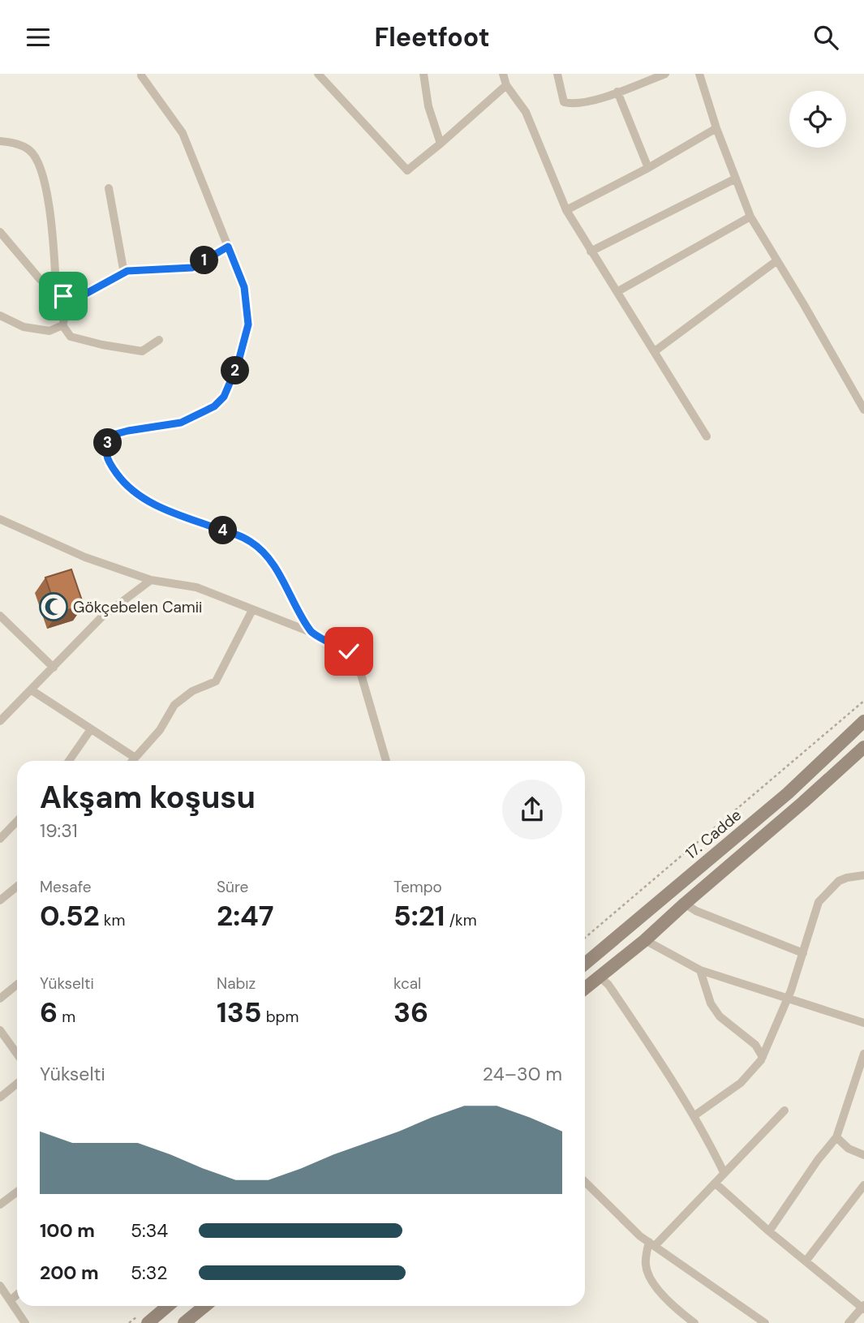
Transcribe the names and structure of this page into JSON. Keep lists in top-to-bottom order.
{
  "streets": {
    "street": ["17. Cadde"]
  },
  "places": {
    "mosque": ["Gökçebelen Camii"]
  },
  "page": {
    "header": "Fleetfoot",
    "pins": [
      "1",
      "2",
      "3",
      "4"
    ],
    "heading": ["Akşam koşusu", "19:31"],
    "stats": [
      ["Mesafe", "0.52 km"],
      ["Süre", "2:47"],
      ["Tempo", "5:21 /km"],
      ["Yükselti", "6 m"],
      ["Nabız", "135 bpm"],
      ["kcal", "36"]
    ],
    "chart": ["Yükselti", "24–30 m"],
    "list": [
      {
        "name": "100 m",
        "note": "5:34"
      },
      {
        "name": "200 m",
        "note": "5:32"
      }
    ]
  }
}
